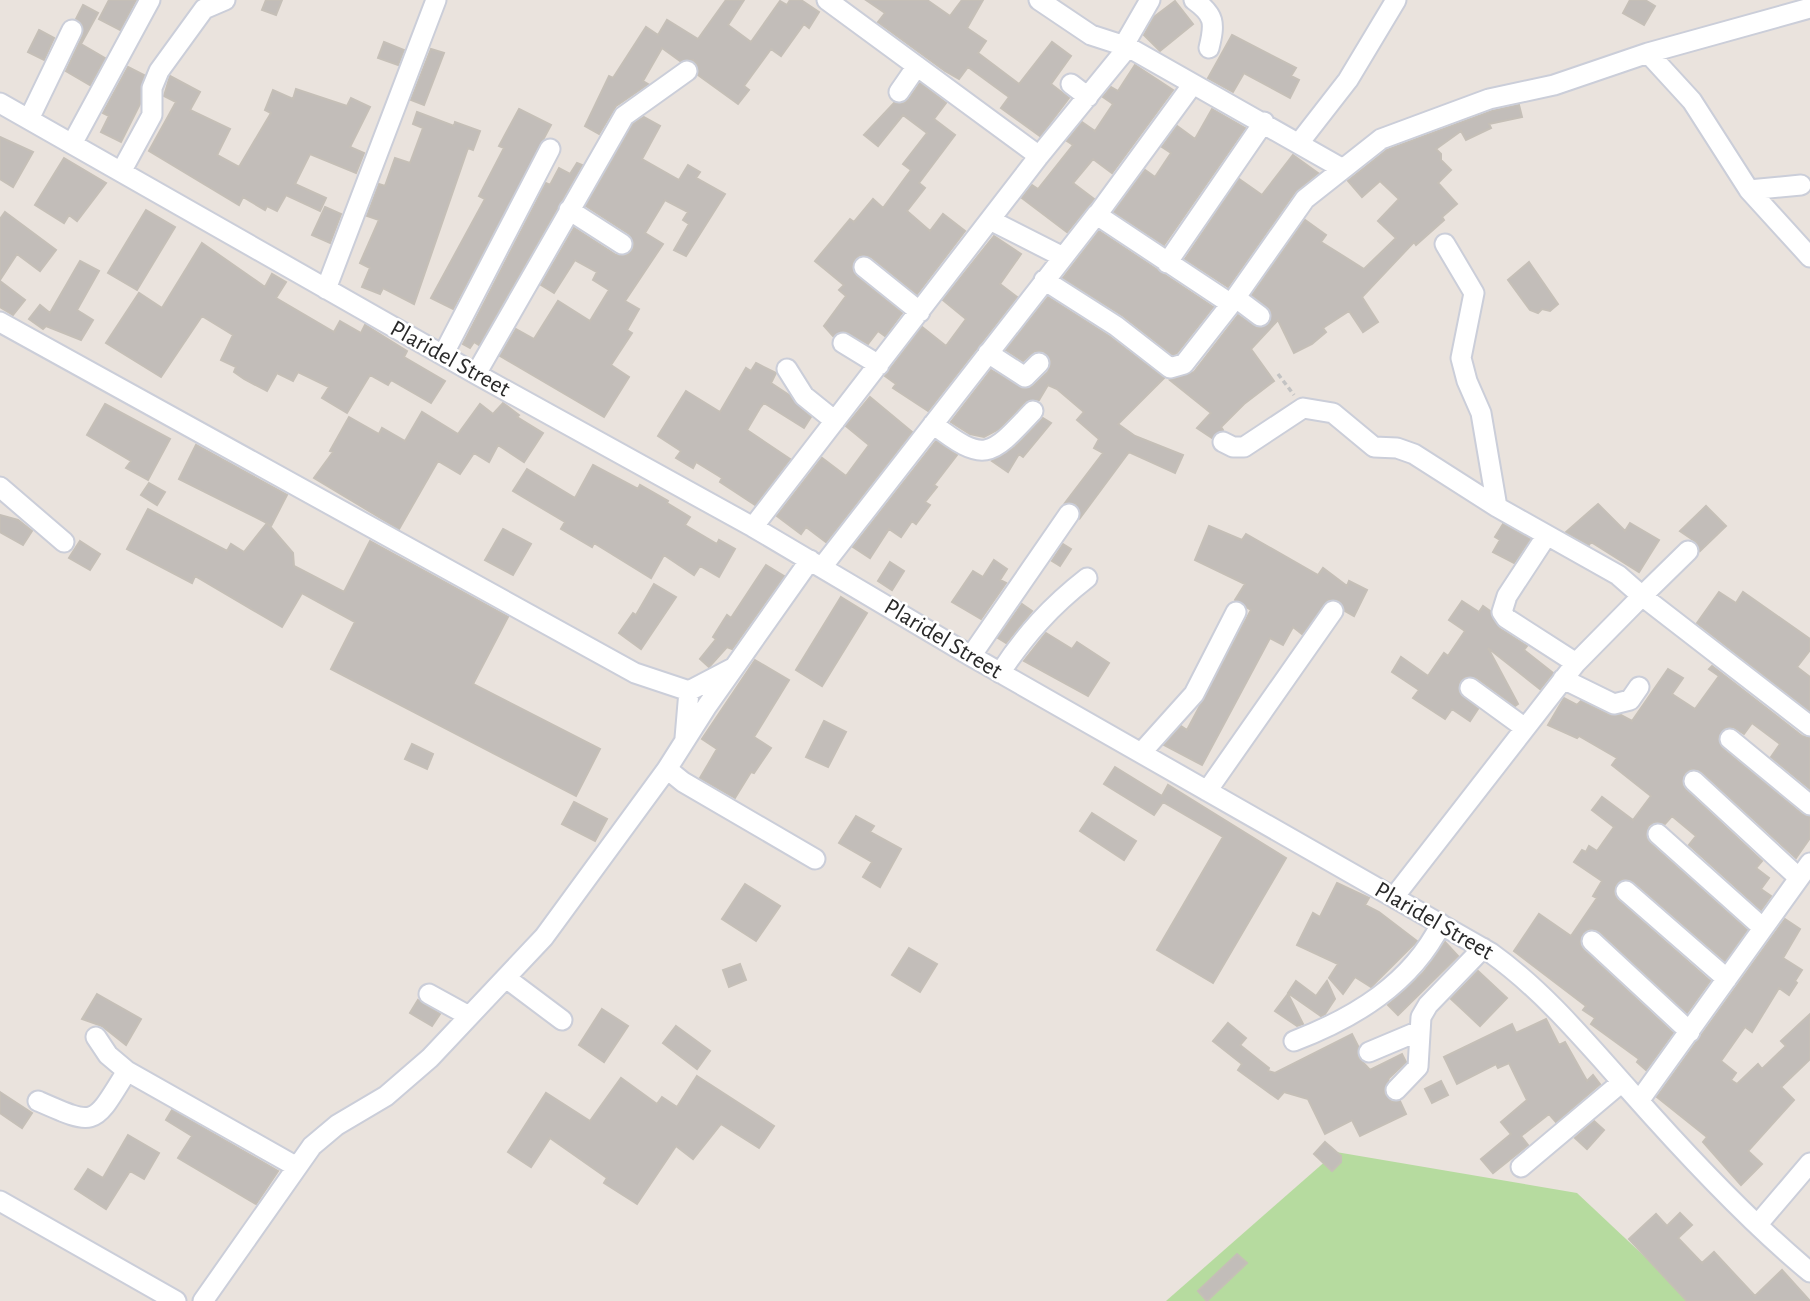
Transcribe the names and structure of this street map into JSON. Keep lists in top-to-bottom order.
{
  "streets": {
    "street": ["Plaridel Street"]
  }
}
